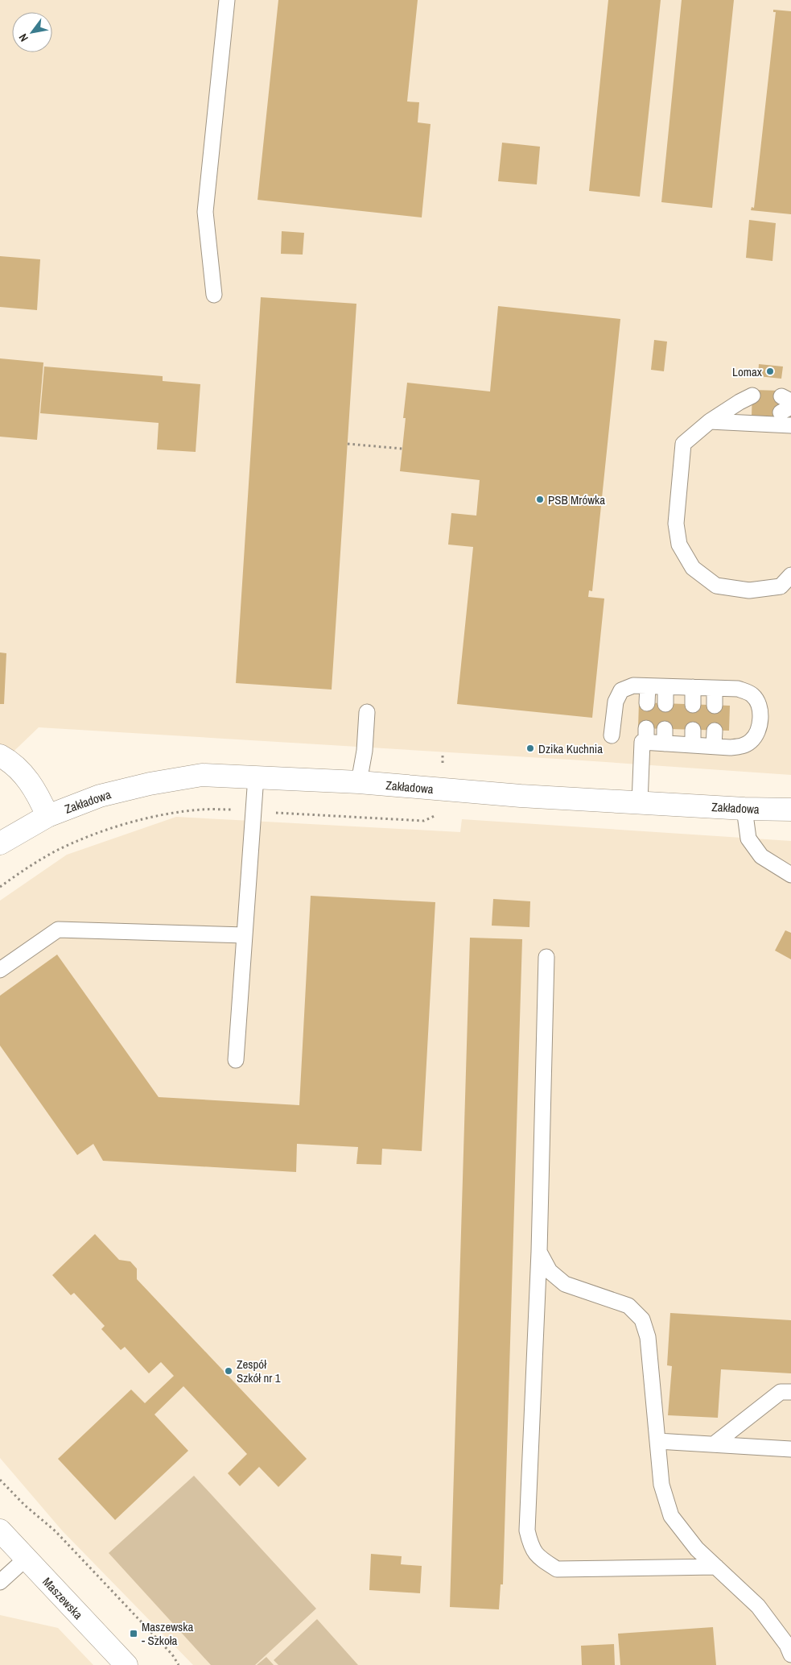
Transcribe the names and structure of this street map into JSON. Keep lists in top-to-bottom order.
{
  "streets": {
    "street": ["Zakładowa", "Maszewska"]
  },
  "places": {
    "other": [
      "Lomax",
      "PSB Mrówka",
      "Dzika Kuchnia",
      "Zespół Szkół nr 1"
    ],
    "transit": ["Maszewska - Szkoła"]
  },
  "north": "bottom left"
}
